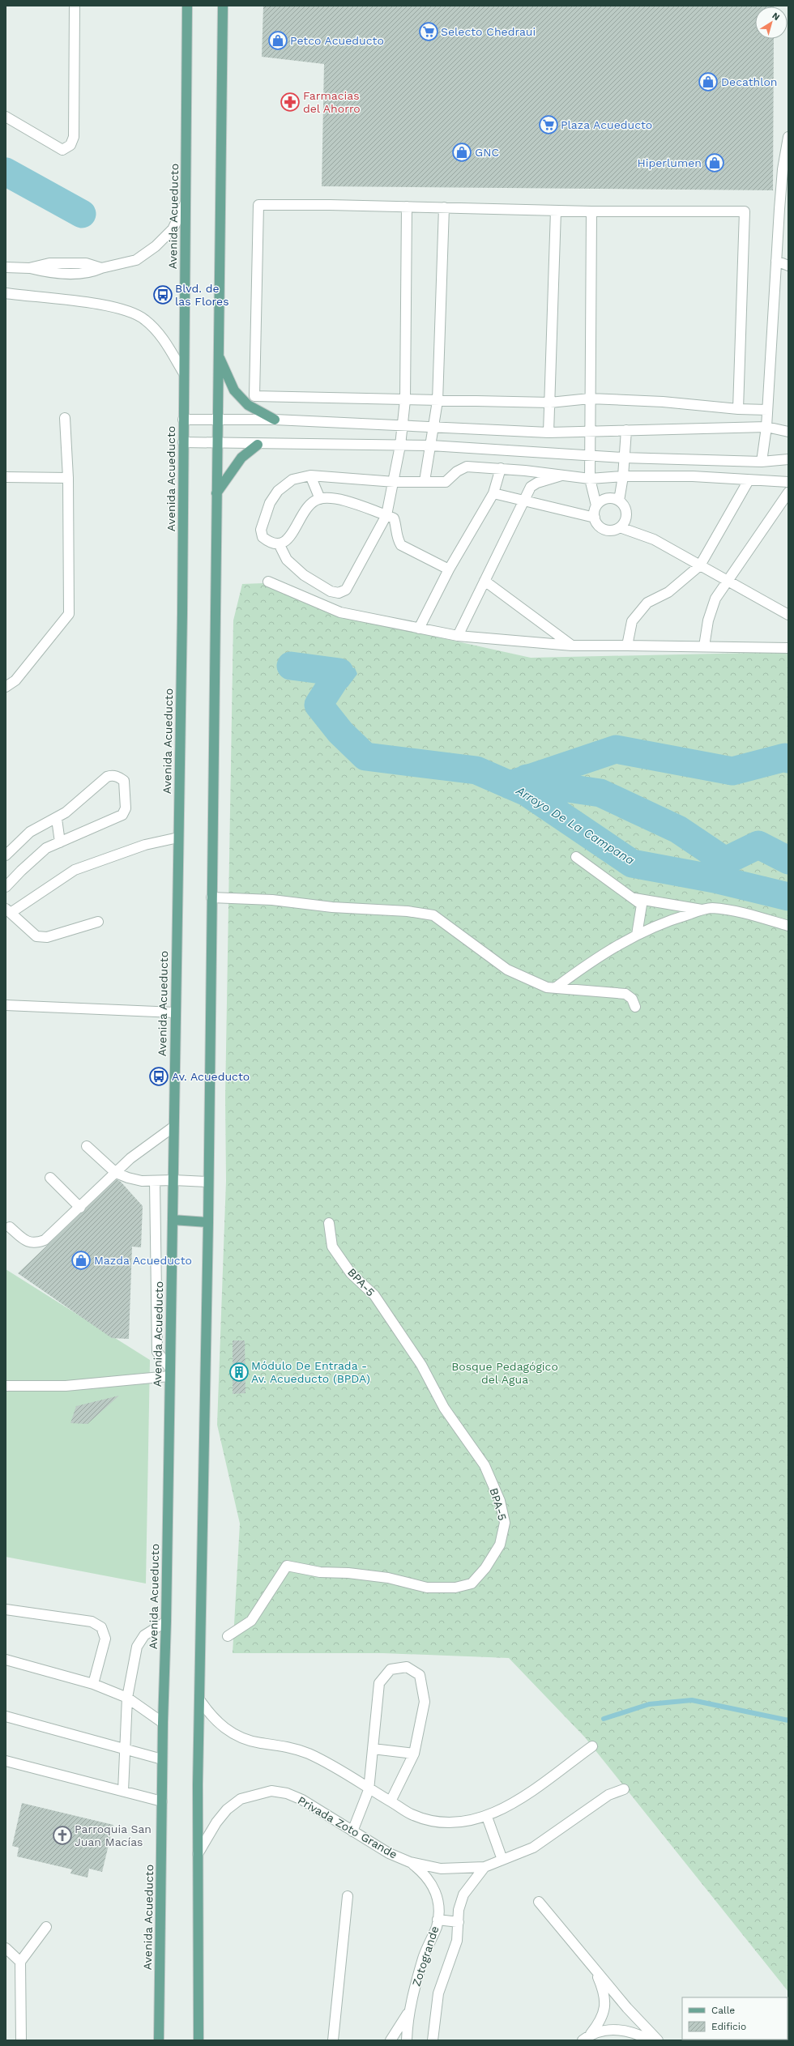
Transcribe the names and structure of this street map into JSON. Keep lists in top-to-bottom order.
{
  "streets": {
    "main road": ["Avenida Acueducto"],
    "street": ["BPA-5", "Privada Zoto Grande", "Zotogrande"]
  },
  "crossings": [
    ["Privada Zoto Grande", "Zotogrande"]
  ],
  "water": ["Arroyo De La Campana"],
  "parks": ["Bosque Pedagógico del Agua"],
  "places": {
    "supermarket": ["Selecto Chedraui", "Plaza Acueducto"],
    "shop": [
      "Petco Acueducto",
      "Decathlon",
      "GNC",
      "Hiperlumen",
      "Mazda Acueducto"
    ],
    "pharmacy": ["Farmacias del Ahorro"],
    "bus stop": ["Blvd. de las Flores", "Av. Acueducto"],
    "building": ["Módulo De Entrada - Av. Acueducto (BPDA)"],
    "church": ["Parroquia San Juan Macías"]
  },
  "legend": ["Calle", "Edificio"],
  "north": "top right"
}
